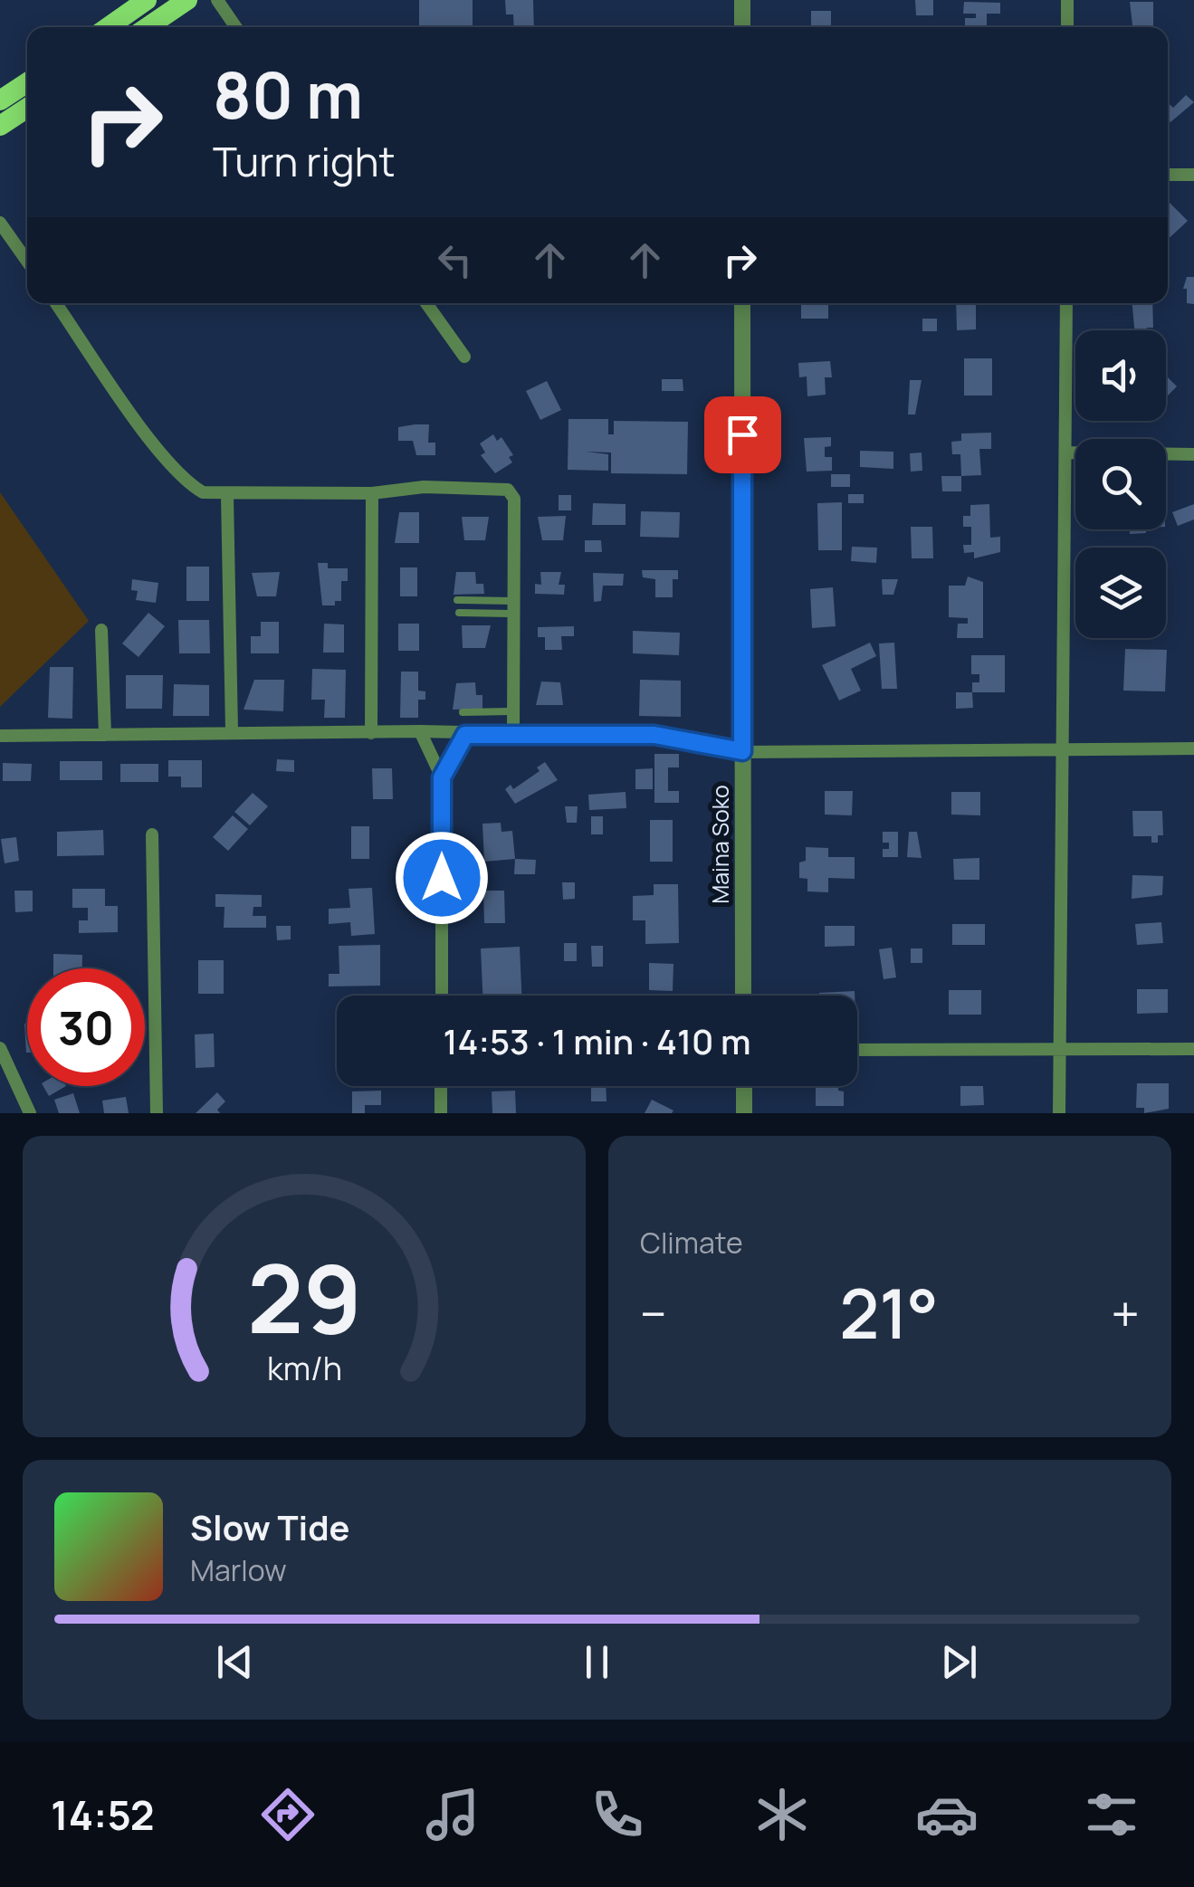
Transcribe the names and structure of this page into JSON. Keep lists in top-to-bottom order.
{
  "streets": {
    "street": ["Maina Soko"]
  },
  "page": {
    "turn": ["80 m", "Turn right"],
    "limit": "30",
    "trip": "14:53 · 1 min · 410 m",
    "tile": "Climate",
    "heat": ["−", "21°", "+"],
    "song": ["Slow Tide", "Marlow"],
    "tabs": "14:52",
    "gauge": ["29", "km/h"]
  }
}
